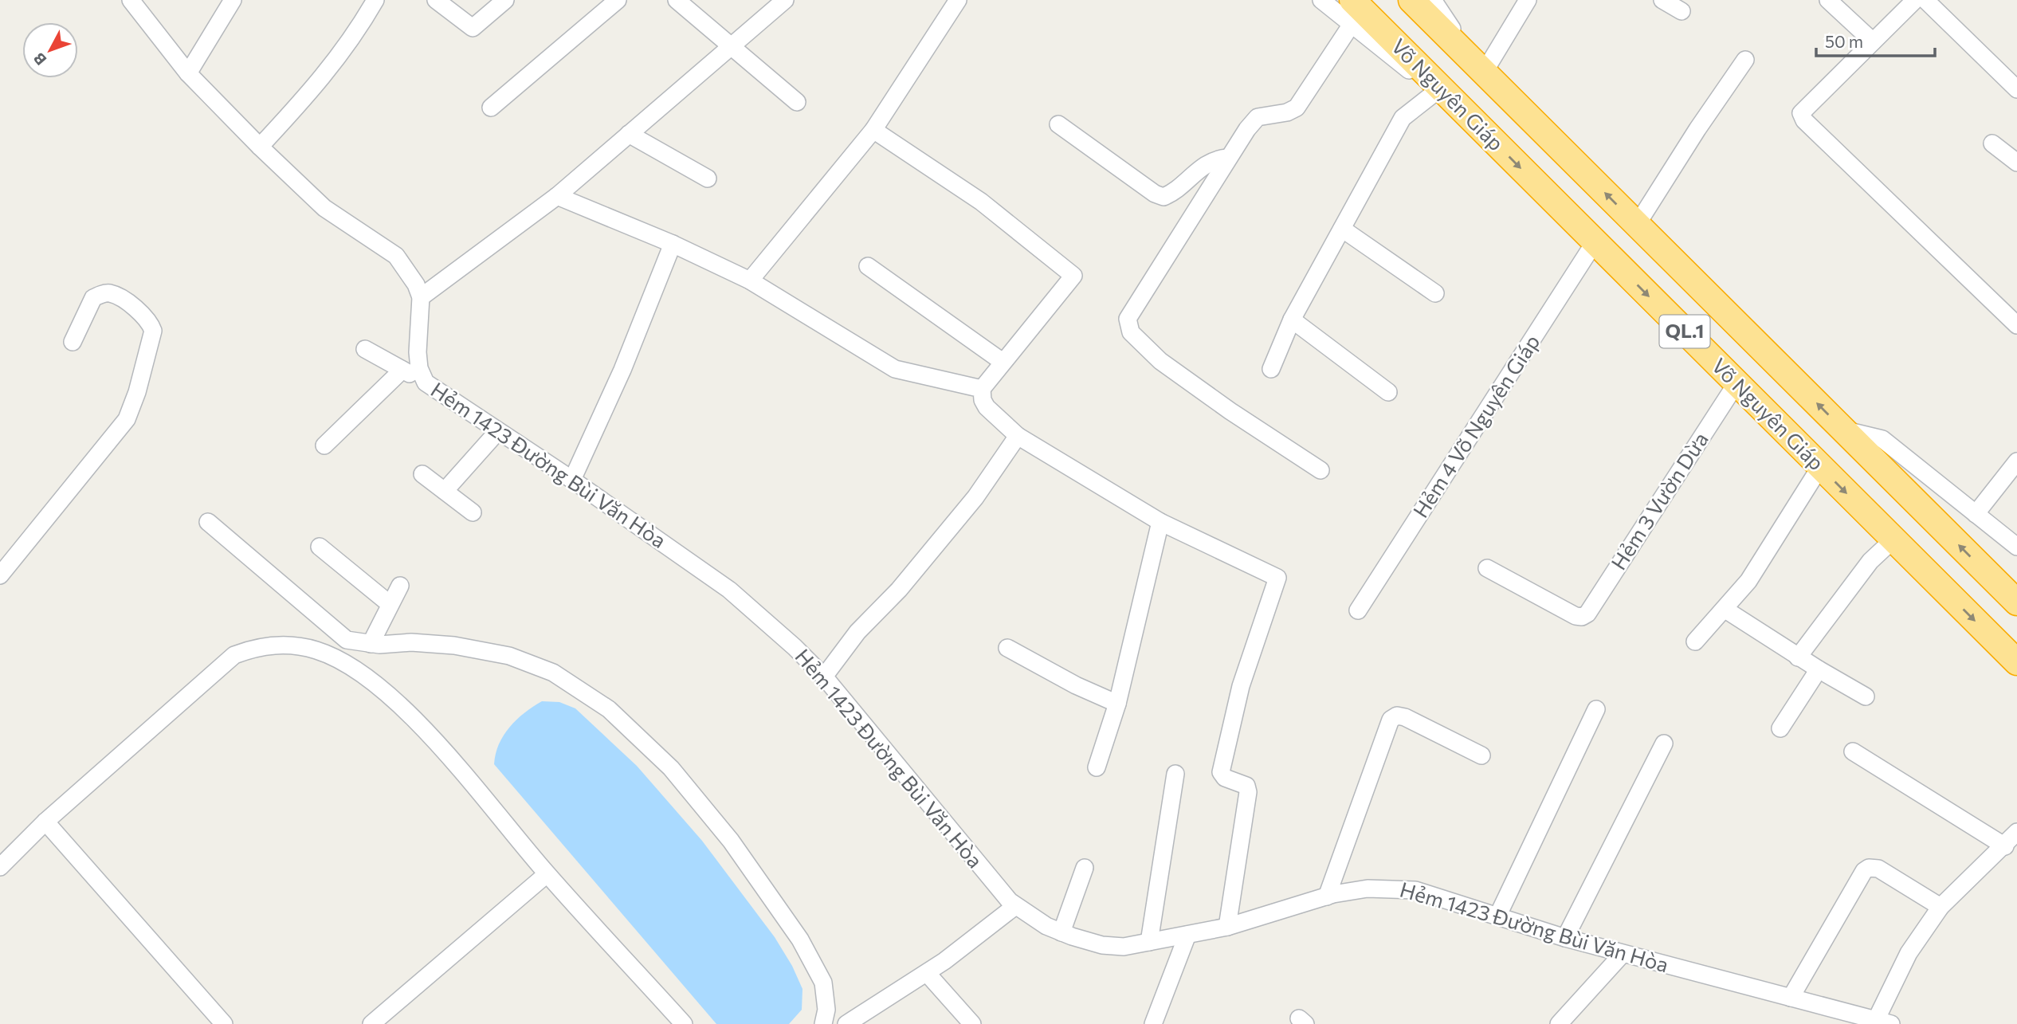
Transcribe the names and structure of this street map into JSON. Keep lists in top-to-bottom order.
{
  "streets": {
    "highway": ["Võ Nguyên Giáp", "QL.1"],
    "street": ["Hẻm 4 Võ Nguyên Giáp", "Hẻm 1423 Đường Bùi Văn Hòa", "Hẻm 3 Vườn Dừa"]
  },
  "crossings": [
    ["Võ Nguyên Giáp", "Hẻm 4 Võ Nguyên Giáp"],
    ["Võ Nguyên Giáp", "Hẻm 3 Vườn Dừa"]
  ],
  "scale_bar": "50 m",
  "north": "bottom left"
}
